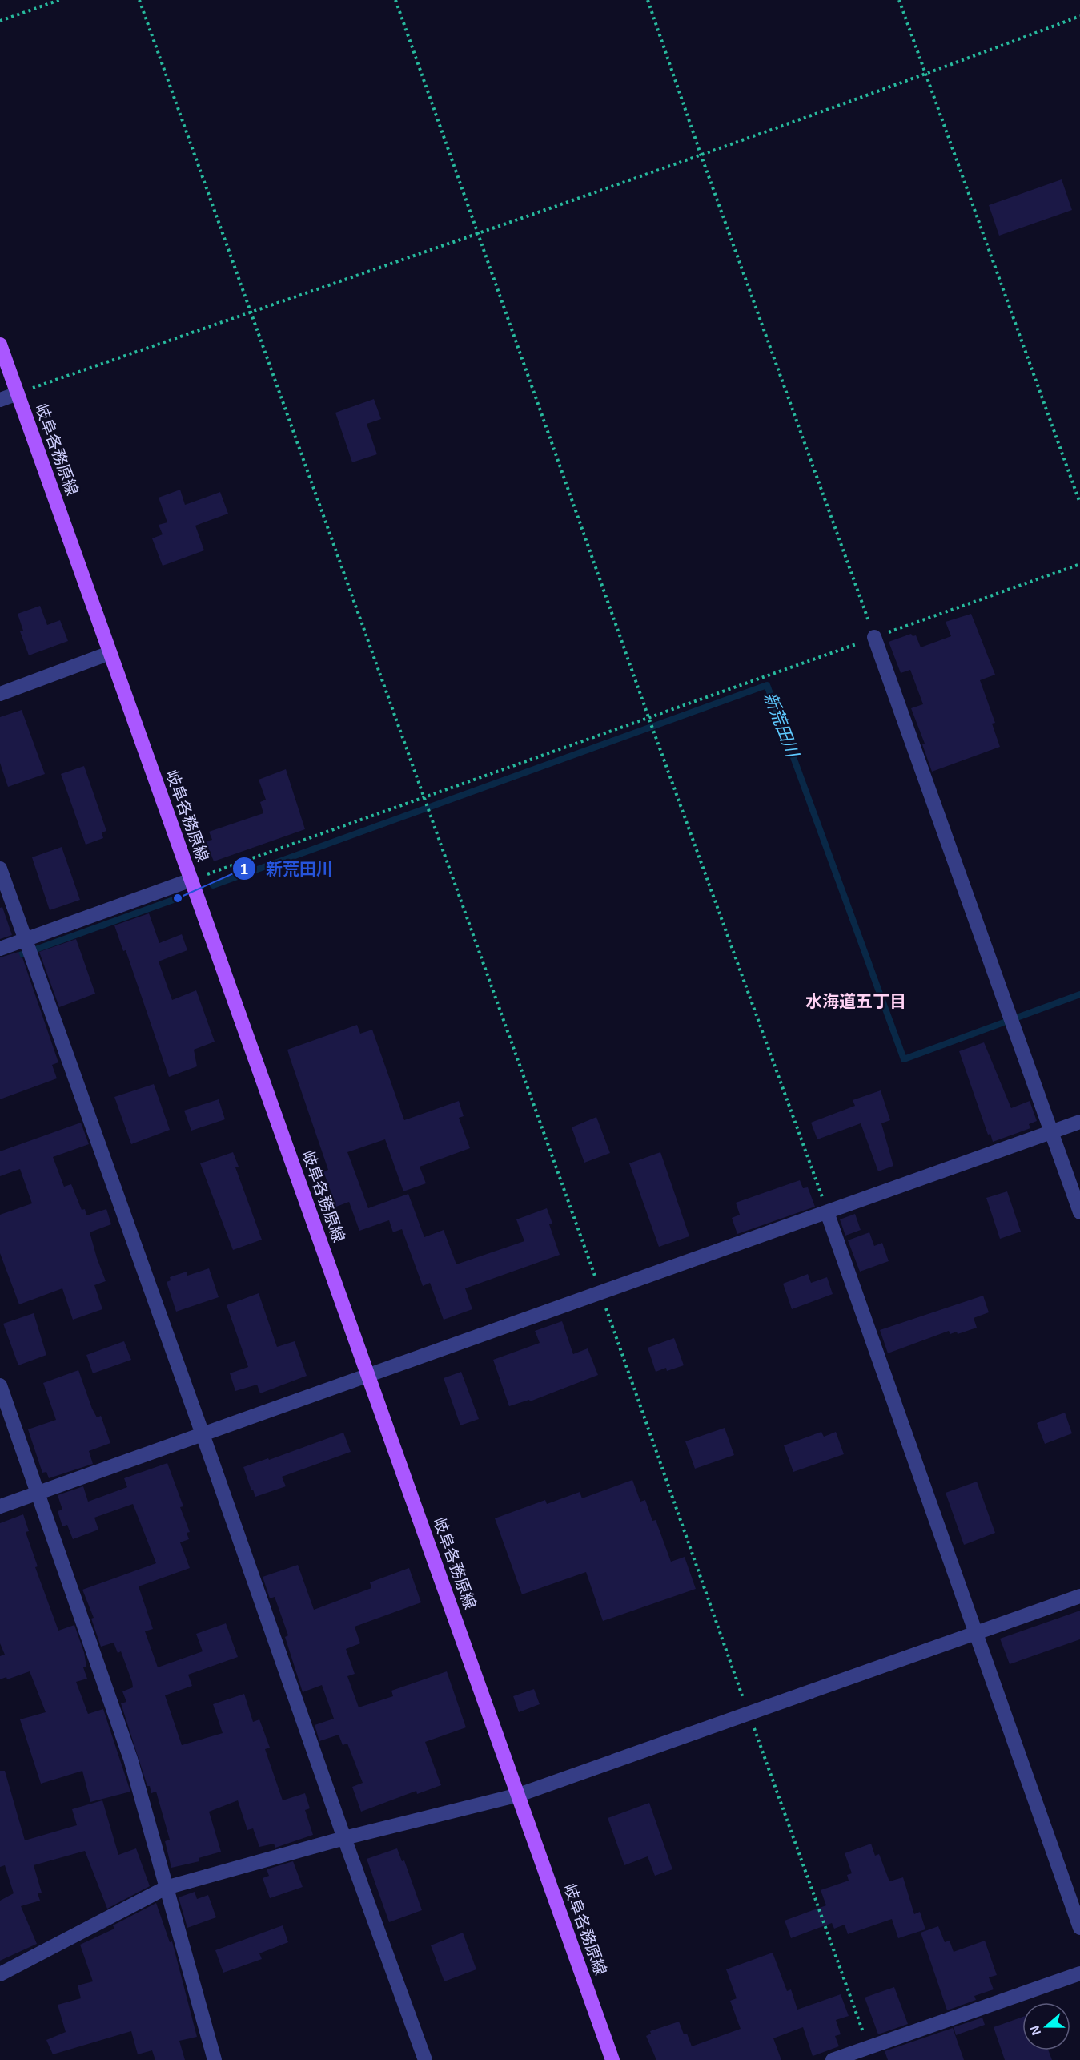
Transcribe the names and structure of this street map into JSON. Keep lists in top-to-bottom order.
{
  "streets": {
    "main road": ["岐阜各務原線"]
  },
  "districts": ["水海道五丁目"],
  "water": ["新荒田川"],
  "places": ["新荒田川"],
  "north": "left"
}
